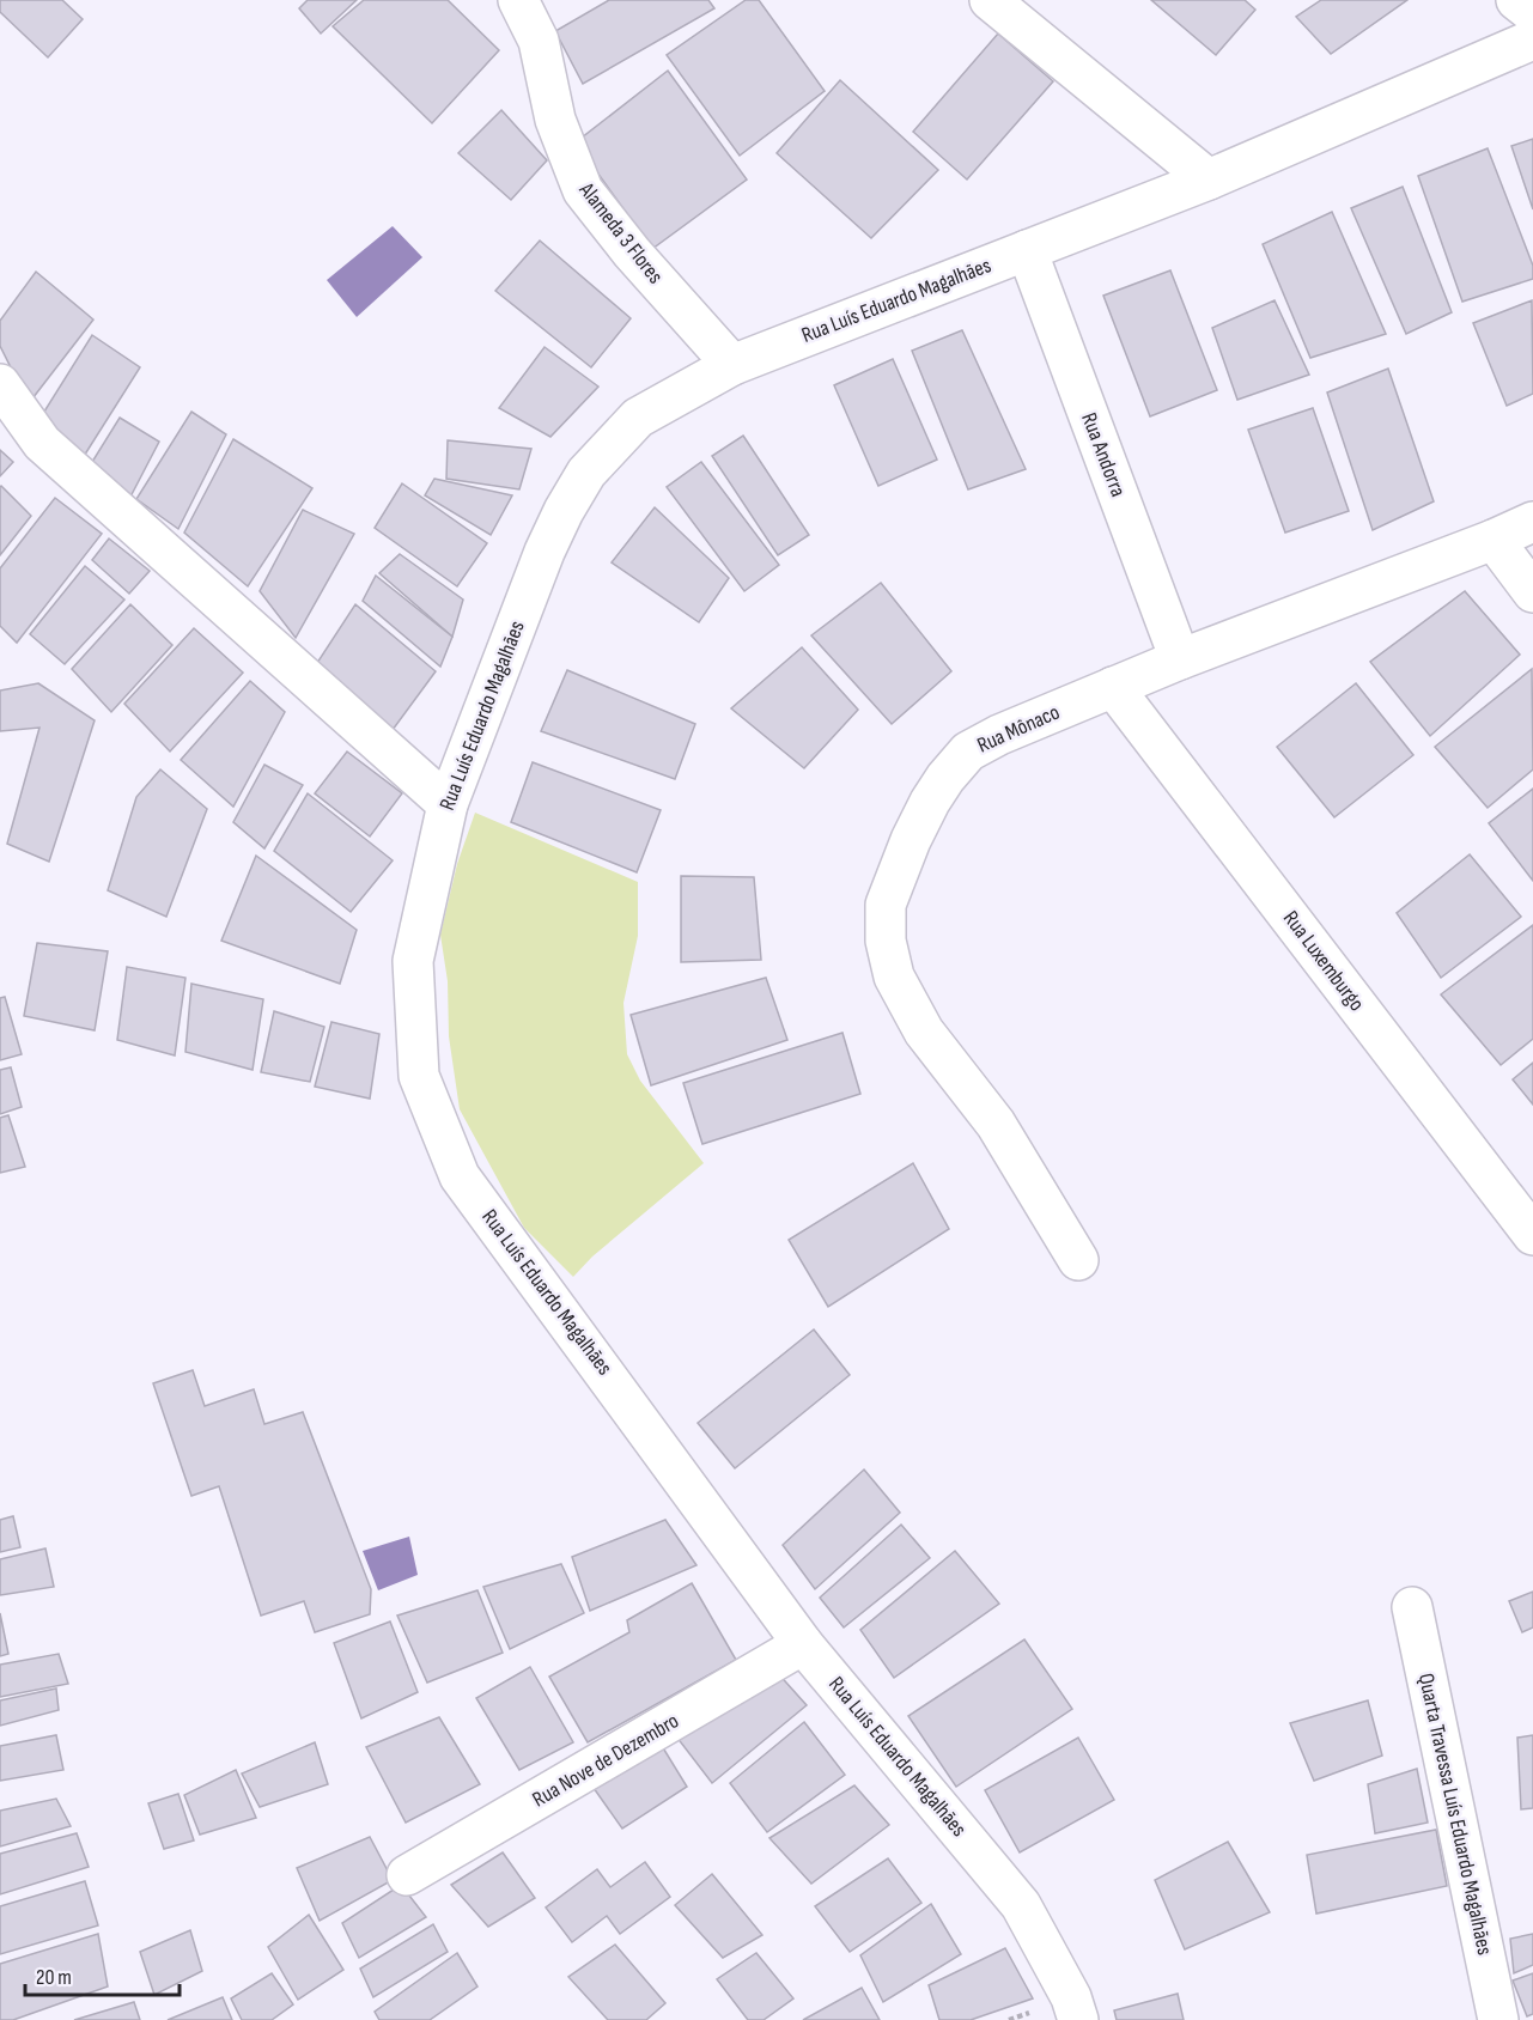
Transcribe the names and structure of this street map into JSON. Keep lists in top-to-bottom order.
{
  "streets": {
    "street": [
      "Alameda 3 Flores",
      "Rua Luís Eduardo Magalhães",
      "Rua Andorra",
      "Rua Mônaco",
      "Rua Luxemburgo",
      "Rua Nove de Dezembro",
      "Quarta Travessa Luís Eduardo Magalhães"
    ]
  },
  "crossings": [
    ["Alameda 3 Flores", "Rua Luís Eduardo Magalhães"],
    ["Rua Luís Eduardo Magalhães", "Rua Andorra"],
    ["Rua Luís Eduardo Magalhães", "Rua Nove de Dezembro"],
    ["Rua Andorra", "Rua Mônaco"],
    ["Rua Mônaco", "Rua Luxemburgo"]
  ],
  "scale_bar": "20 m"
}
